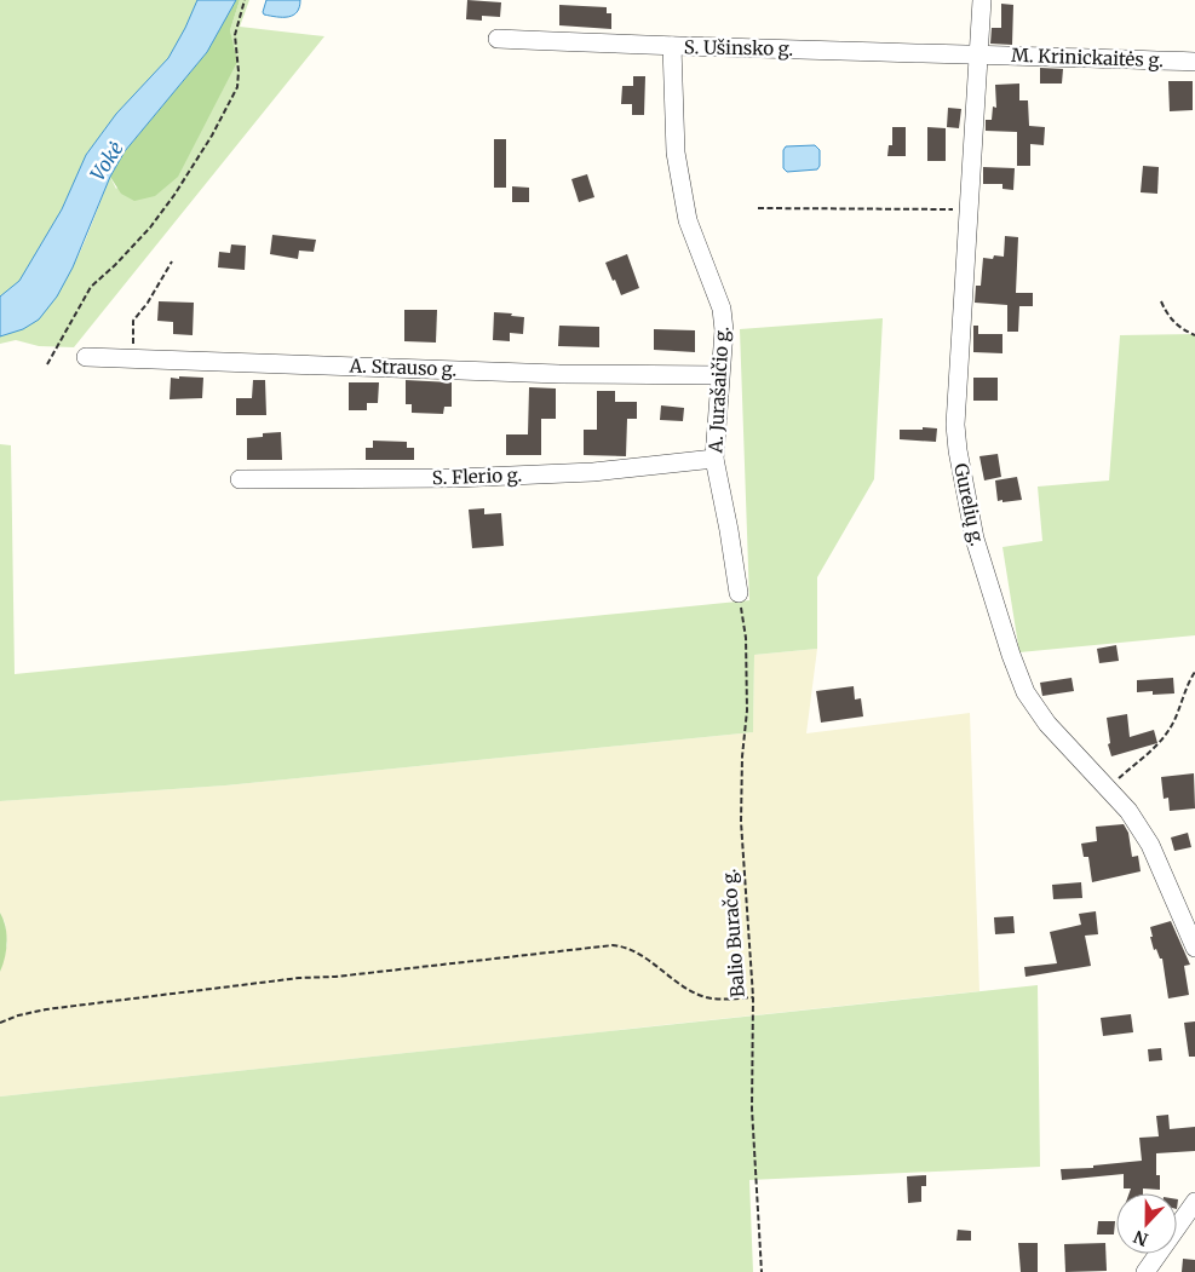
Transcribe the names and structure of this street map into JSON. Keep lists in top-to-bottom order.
{
  "streets": {
    "street": [
      "S. Ušinsko g.",
      "M. Krinickaitės g.",
      "A. Strauso g.",
      "A. Jurašaičio g.",
      "S. Flerio g.",
      "Gurelių g."
    ],
    "path": ["Balio Buračo g."]
  },
  "crossings": [
    ["S. Ušinsko g.", "M. Krinickaitės g."],
    ["S. Ušinsko g.", "A. Jurašaičio g."],
    ["S. Ušinsko g.", "Gurelių g."],
    ["M. Krinickaitės g.", "Gurelių g."],
    ["A. Strauso g.", "A. Jurašaičio g."],
    ["A. Jurašaičio g.", "S. Flerio g."],
    ["A. Jurašaičio g.", "Balio Buračo g."]
  ],
  "water": ["Vokė"],
  "north": "bottom"
}
